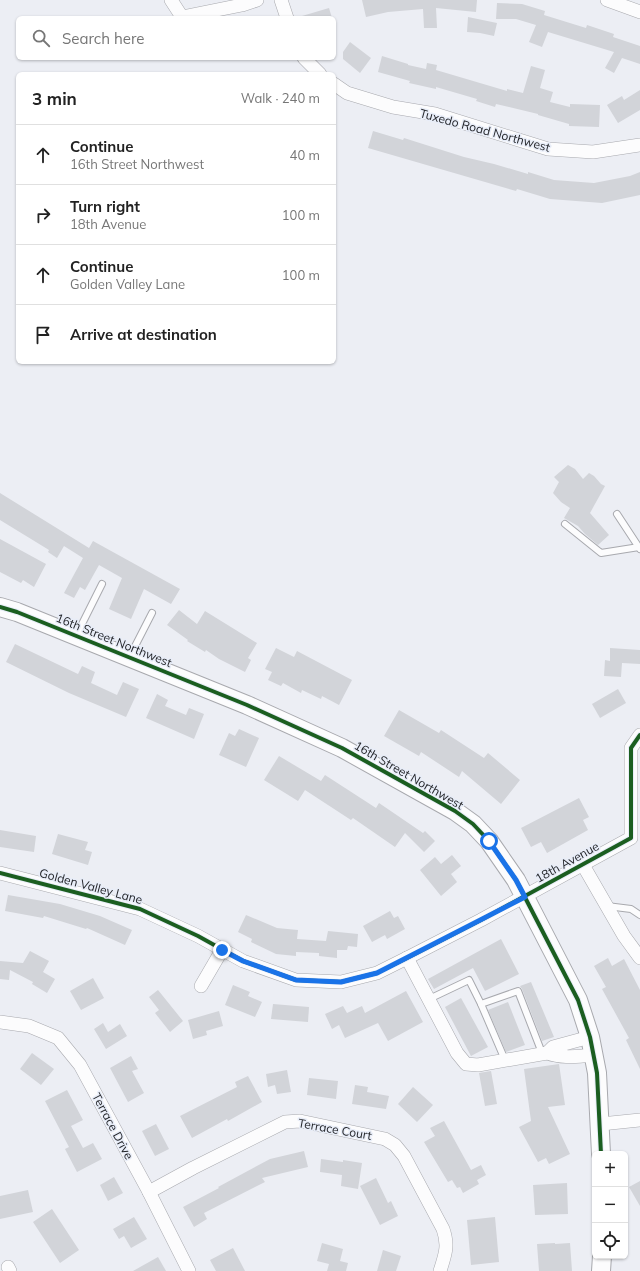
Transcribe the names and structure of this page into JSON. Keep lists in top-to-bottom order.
{
  "streets": {
    "street": [
      "Tuxedo Road Northwest",
      "16th Street Northwest",
      "18th Avenue",
      "Golden Valley Lane",
      "Terrace Drive",
      "Terrace Court"
    ]
  },
  "crossings": [
    ["16th Street Northwest", "18th Avenue"],
    ["18th Avenue", "Golden Valley Lane"],
    ["Terrace Drive", "Terrace Court"]
  ],
  "page": {
    "search": "Search here",
    "heading": ["3 min", "Walk · 240 m"],
    "list": [
      ["Continue", "16th Street Northwest", "40 m"],
      ["Turn right", "18th Avenue", "100 m"],
      ["Continue", "Golden Valley Lane", "100 m"],
      "Arrive at destination"
    ],
    "map_buttons": ["+", "−"]
  }
}
